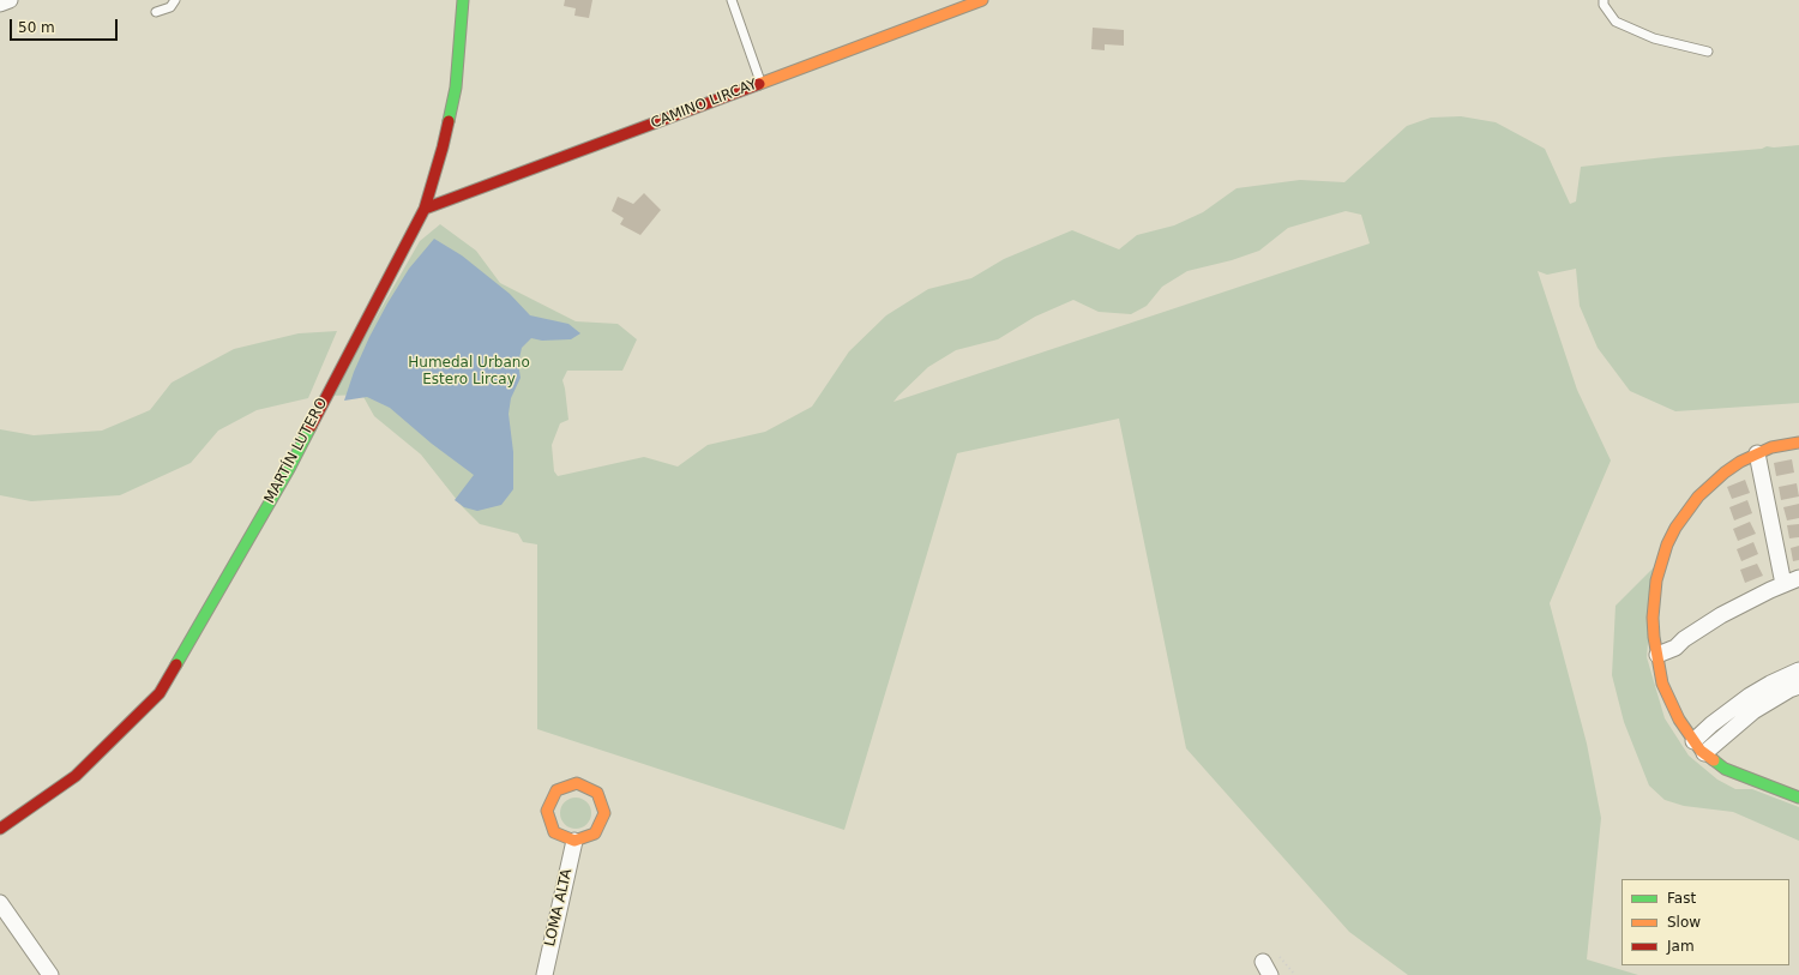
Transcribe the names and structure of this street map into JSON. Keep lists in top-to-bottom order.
{
  "streets": {
    "street": ["CAMINO LIRCAY", "MARTÍN LUTERO", "LOMA ALTA"]
  },
  "crossings": [
    ["CAMINO LIRCAY", "MARTÍN LUTERO"]
  ],
  "parks": ["Humedal Urbano Estero Lircay"],
  "legend": ["Fast", "Slow", "Jam"],
  "scale_bar": "50 m"
}
